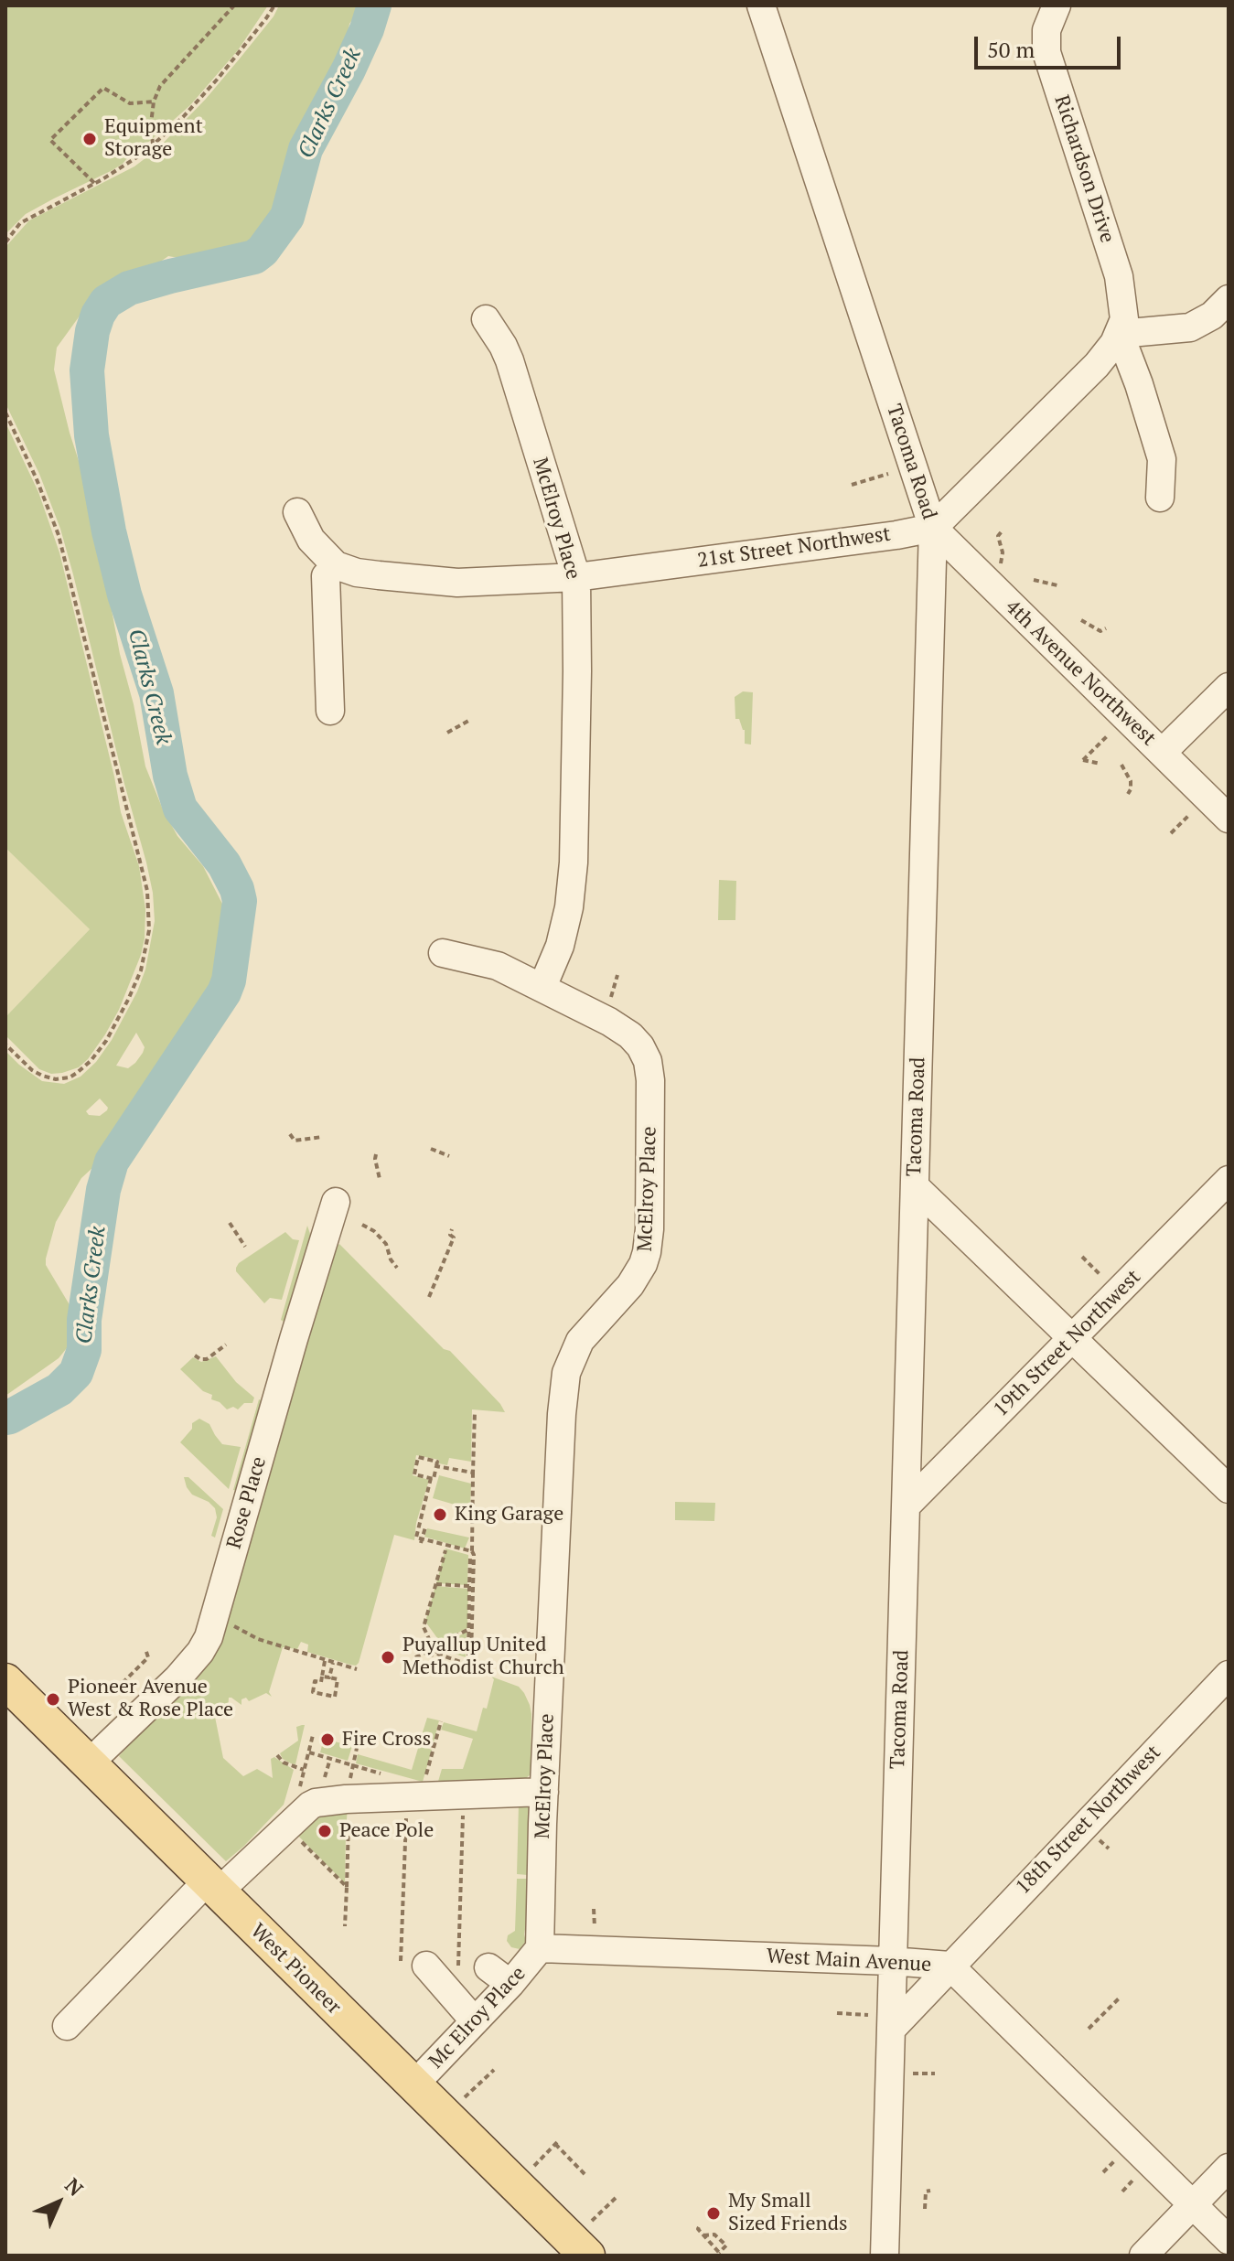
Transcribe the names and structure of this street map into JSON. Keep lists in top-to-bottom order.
{
  "streets": {
    "main road": ["West Pioneer"],
    "street": [
      "Richardson Drive",
      "Tacoma Road",
      "McElroy Place",
      "21st Street Northwest",
      "4th Avenue Northwest",
      "19th Street Northwest",
      "Rose Place",
      "18th Street Northwest",
      "West Main Avenue",
      "Mc Elroy Place"
    ]
  },
  "crossings": [
    ["Tacoma Road", "21st Street Northwest"],
    ["Tacoma Road", "4th Avenue Northwest"],
    ["Tacoma Road", "19th Street Northwest"],
    ["Tacoma Road", "18th Street Northwest"],
    ["Tacoma Road", "West Main Avenue"],
    ["McElroy Place", "21st Street Northwest"],
    ["McElroy Place", "West Main Avenue"],
    ["McElroy Place", "Mc Elroy Place"],
    ["21st Street Northwest", "4th Avenue Northwest"],
    ["Rose Place", "West Pioneer"],
    ["18th Street Northwest", "West Main Avenue"],
    ["West Main Avenue", "Mc Elroy Place"],
    ["West Pioneer", "Mc Elroy Place"]
  ],
  "water": ["Clarks Creek"],
  "places": [
    "Equipment Storage",
    "King Garage",
    "Puyallup United Methodist Church",
    "Pioneer Avenue West & Rose Place",
    "Fire Cross",
    "Peace Pole",
    "My Small Sized Friends"
  ],
  "scale_bar": "50 m",
  "north": "top right"
}
